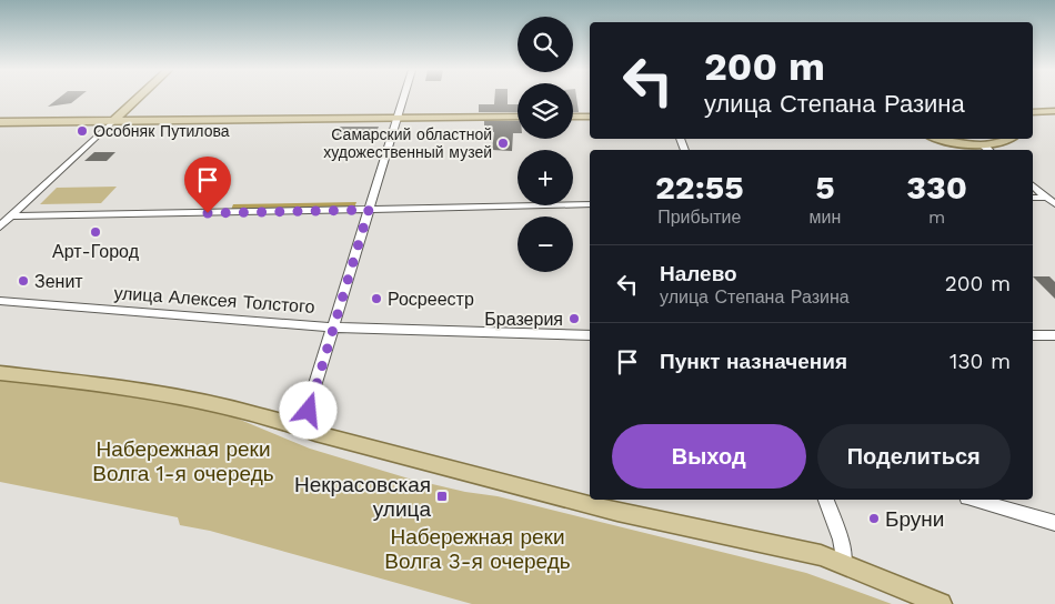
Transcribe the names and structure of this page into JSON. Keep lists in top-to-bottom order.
{
  "streets": {
    "street": ["улица Алексея Толстого"]
  },
  "parks": ["Набережная реки Волга 1-я очередь", "Набережная реки Волга 3-я очередь"],
  "places": {
    "other": [
      "Особняк Путилова",
      "Самарский областной художественный музей",
      "Арт-Город",
      "Зенит",
      "Росреестр",
      "Бразерия",
      "Бруни"
    ],
    "transit": ["Некрасовская улица"]
  },
  "page": {
    "map_buttons": ["+", "−"],
    "turn": ["200 m", "улица Степана Разина"],
    "eta": [
      "22:55",
      "Прибытие",
      "5",
      "мин",
      "330",
      "m"
    ],
    "list": [
      {
        "name": "Налево",
        "note": "улица Степана Разина",
        "value": "200 m"
      },
      {
        "name": "Пункт назначения",
        "value": "130 m"
      }
    ],
    "buttons": ["Выход", "Поделиться"]
  }
}
